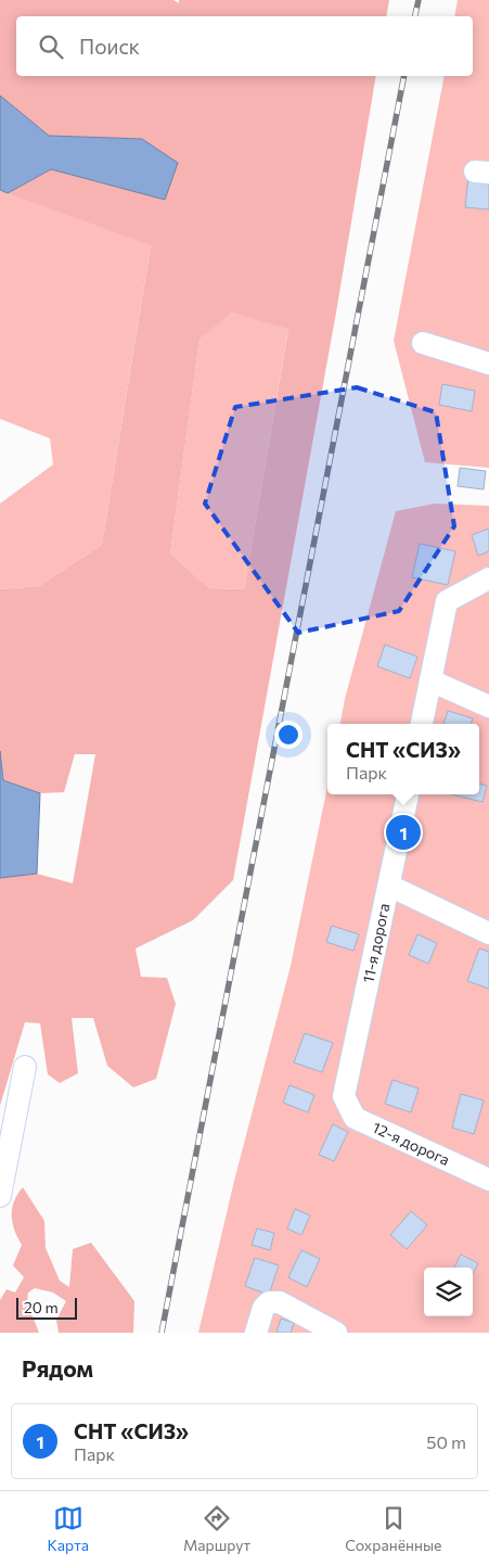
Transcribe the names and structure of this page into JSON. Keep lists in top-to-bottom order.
{
  "streets": {
    "street": ["11-я дорога", "12-я дорога"]
  },
  "crossings": [
    ["11-я дорога", "12-я дорога"]
  ],
  "scale_bar": "20 m",
  "page": {
    "search": "Поиск",
    "popup": ["СНТ «СИЗ»", "Парк"],
    "pins": "1",
    "scale": "20 m",
    "heading": "Рядом",
    "list": [
      {
        "mark": "1",
        "name": "СНТ «СИЗ»",
        "note": "Парк",
        "value": "50 m"
      }
    ],
    "nav": ["Карта", "Маршрут", "Сохранённые"]
  }
}
